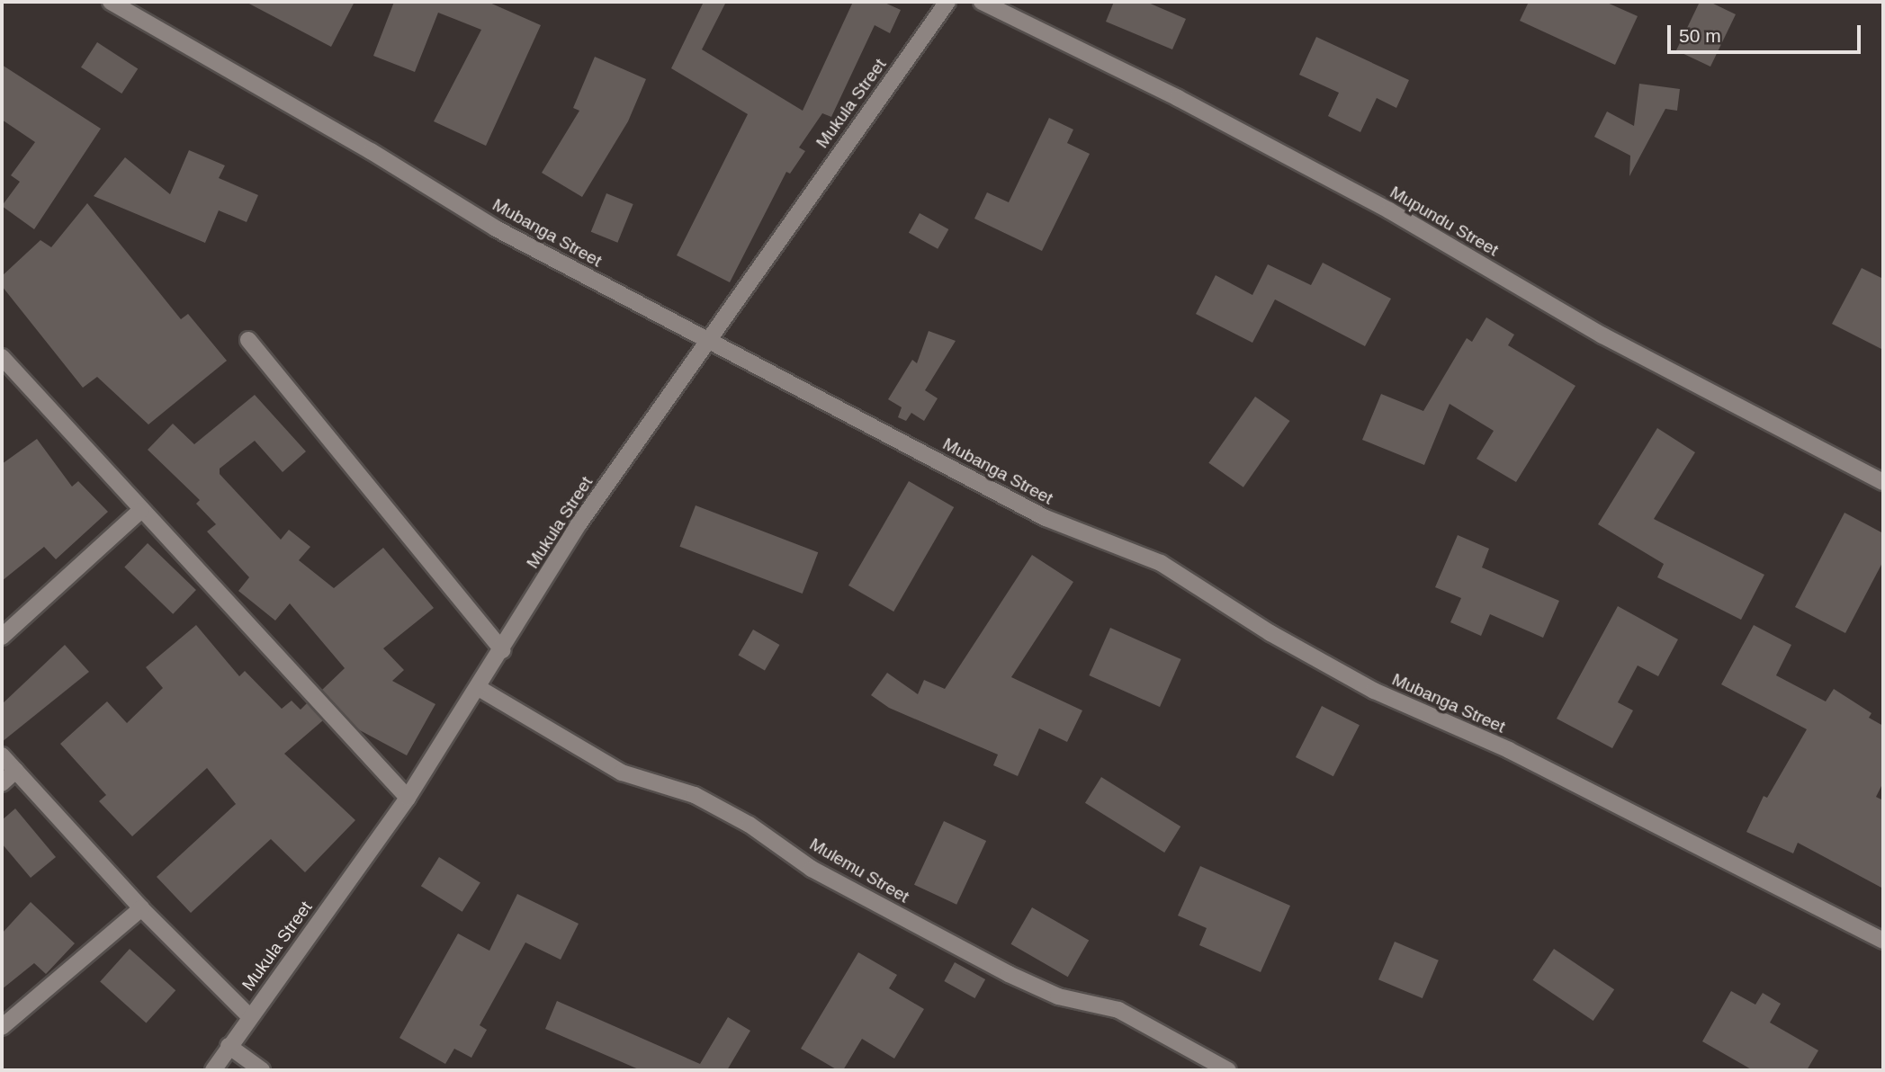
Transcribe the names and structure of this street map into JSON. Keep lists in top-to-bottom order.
{
  "streets": {
    "street": [
      "Mukula Street",
      "Mupundu Street",
      "Mubanga Street",
      "Mulemu Street"
    ]
  },
  "crossings": [
    ["Mukula Street", "Mubanga Street"],
    ["Mukula Street", "Mulemu Street"]
  ],
  "scale_bar": "50 m"
}
